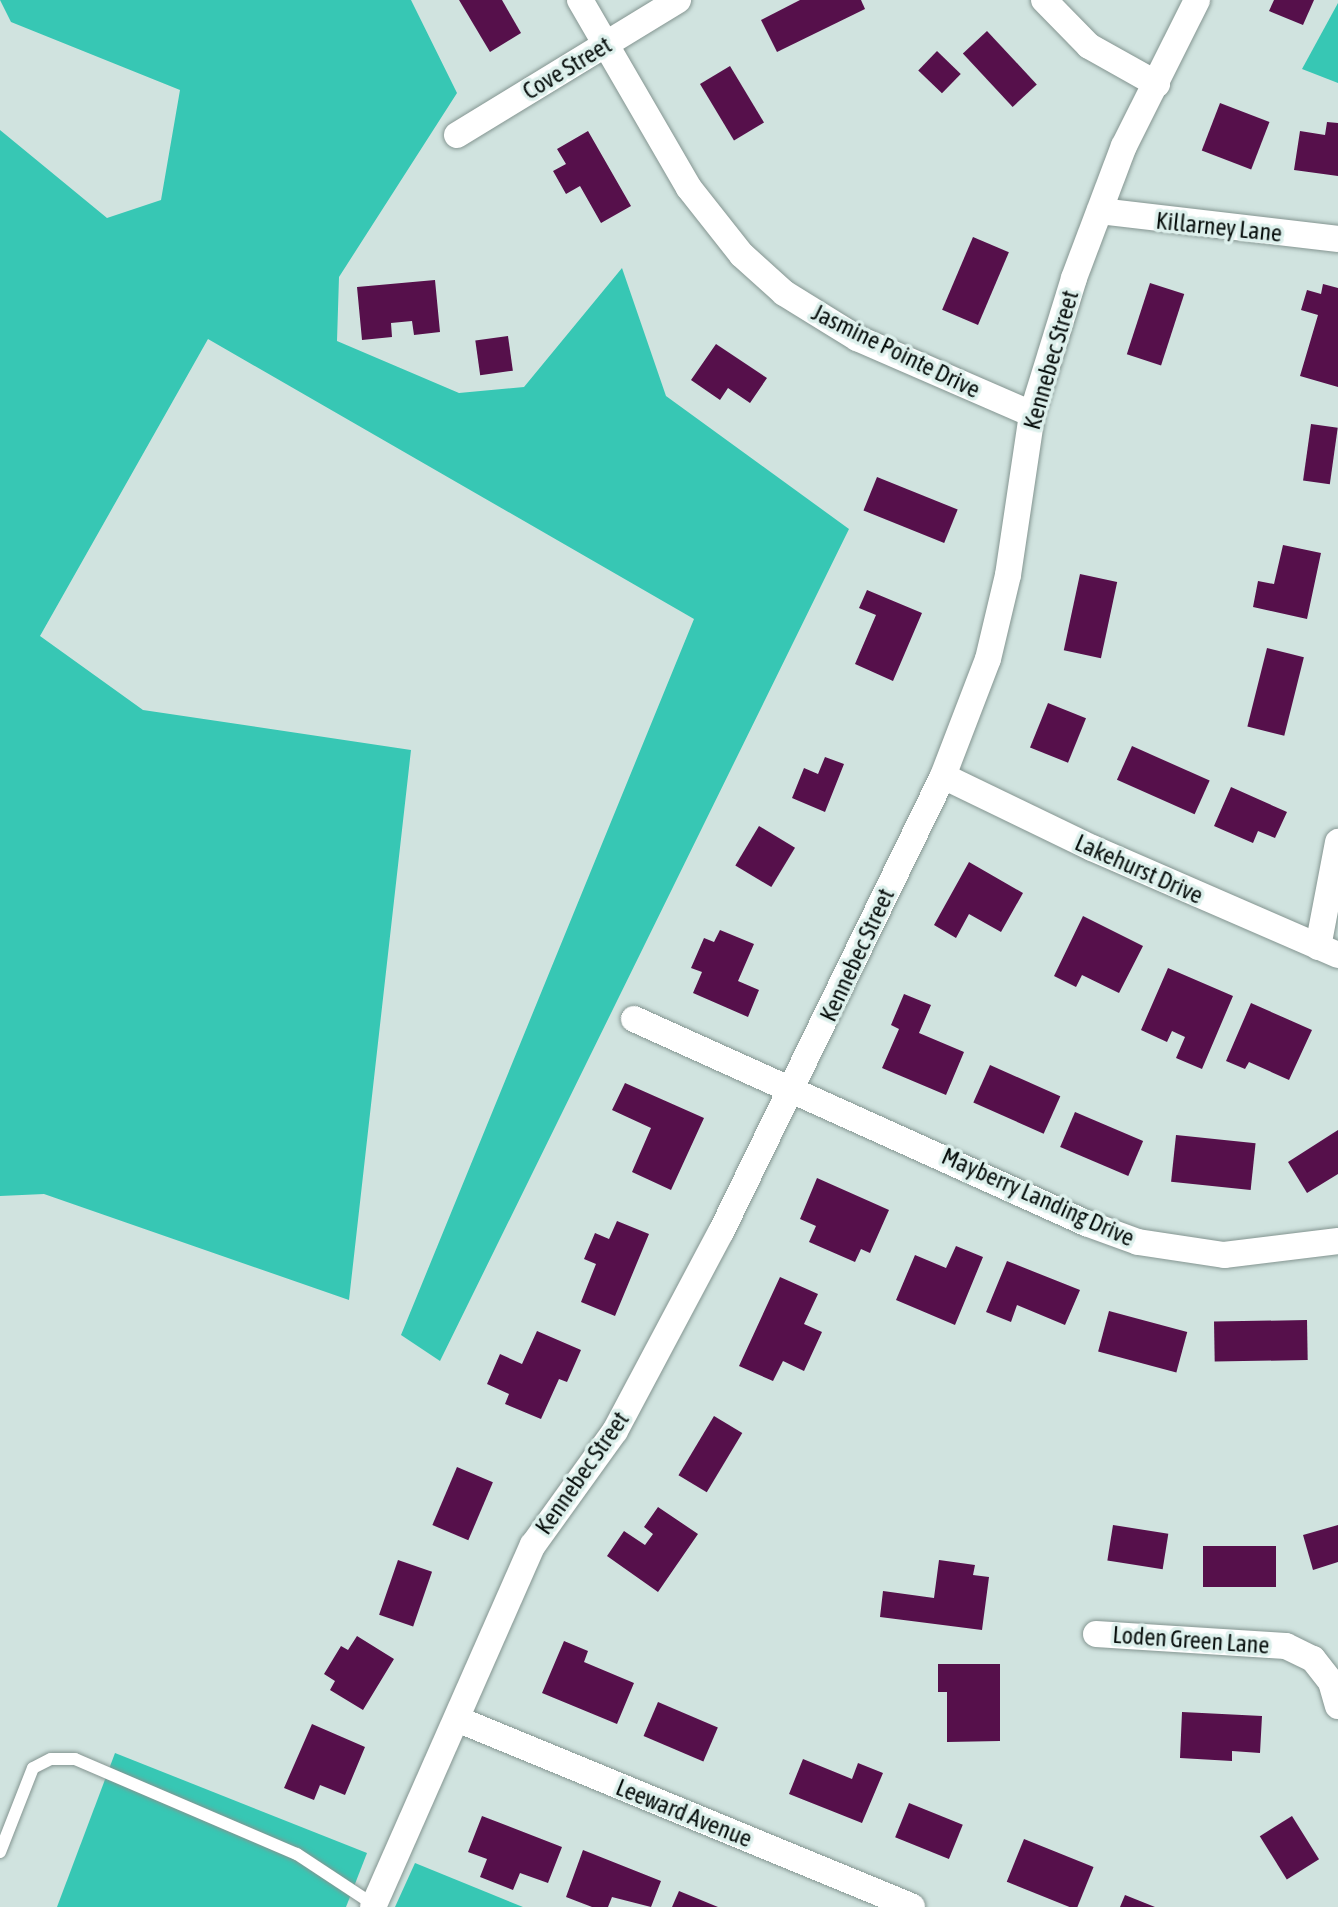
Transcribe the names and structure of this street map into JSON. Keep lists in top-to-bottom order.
{
  "streets": {
    "street": [
      "Cove Street",
      "Killarney Lane",
      "Jasmine Pointe Drive",
      "Kennebec Street",
      "Lakehurst Drive",
      "Mayberry Landing Drive",
      "Loden Green Lane",
      "Leeward Avenue"
    ]
  },
  "crossings": [
    ["Cove Street", "Jasmine Pointe Drive"],
    ["Killarney Lane", "Kennebec Street"],
    ["Jasmine Pointe Drive", "Kennebec Street"],
    ["Kennebec Street", "Lakehurst Drive"],
    ["Kennebec Street", "Mayberry Landing Drive"],
    ["Kennebec Street", "Leeward Avenue"]
  ]
}
